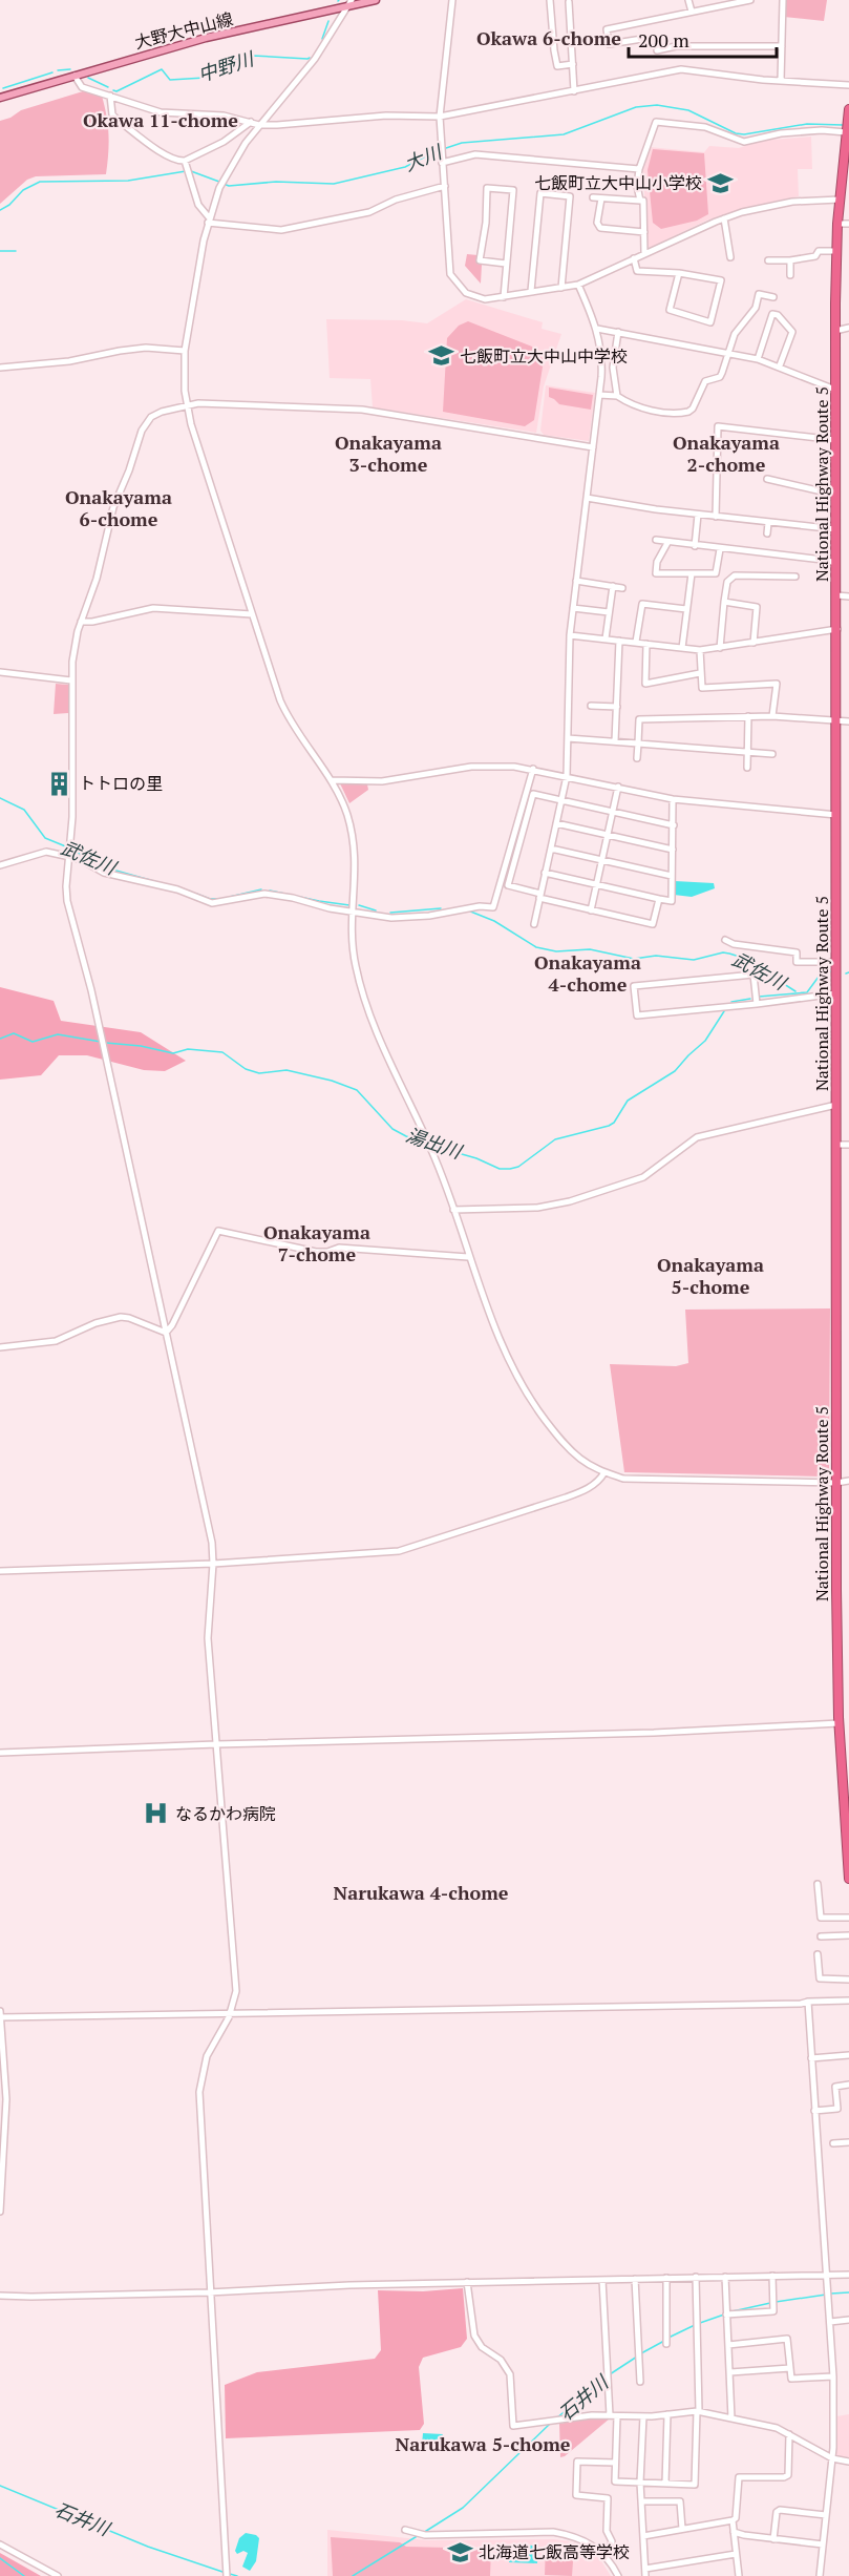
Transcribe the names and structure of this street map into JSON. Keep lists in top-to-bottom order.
{
  "streets": {
    "highway": ["National Highway Route 5"],
    "main road": ["大野大中山線"]
  },
  "districts": [
    "Okawa 6-chome",
    "Okawa 11-chome",
    "Onakayama 3-chome",
    "Onakayama 2-chome",
    "Onakayama 6-chome",
    "Onakayama 4-chome",
    "Onakayama 7-chome",
    "Onakayama 5-chome",
    "Narukawa 4-chome",
    "Narukawa 5-chome"
  ],
  "water": [
    "中野川",
    "大川",
    "武佐川",
    "湯出川",
    "石井川"
  ],
  "places": {
    "school or university": ["七飯町立大中山小学校", "七飯町立大中山中学校", "北海道七飯高等学校"],
    "building": ["トトロの里"],
    "hospital": ["なるかわ病院"]
  },
  "scale_bar": "200 m"
}
